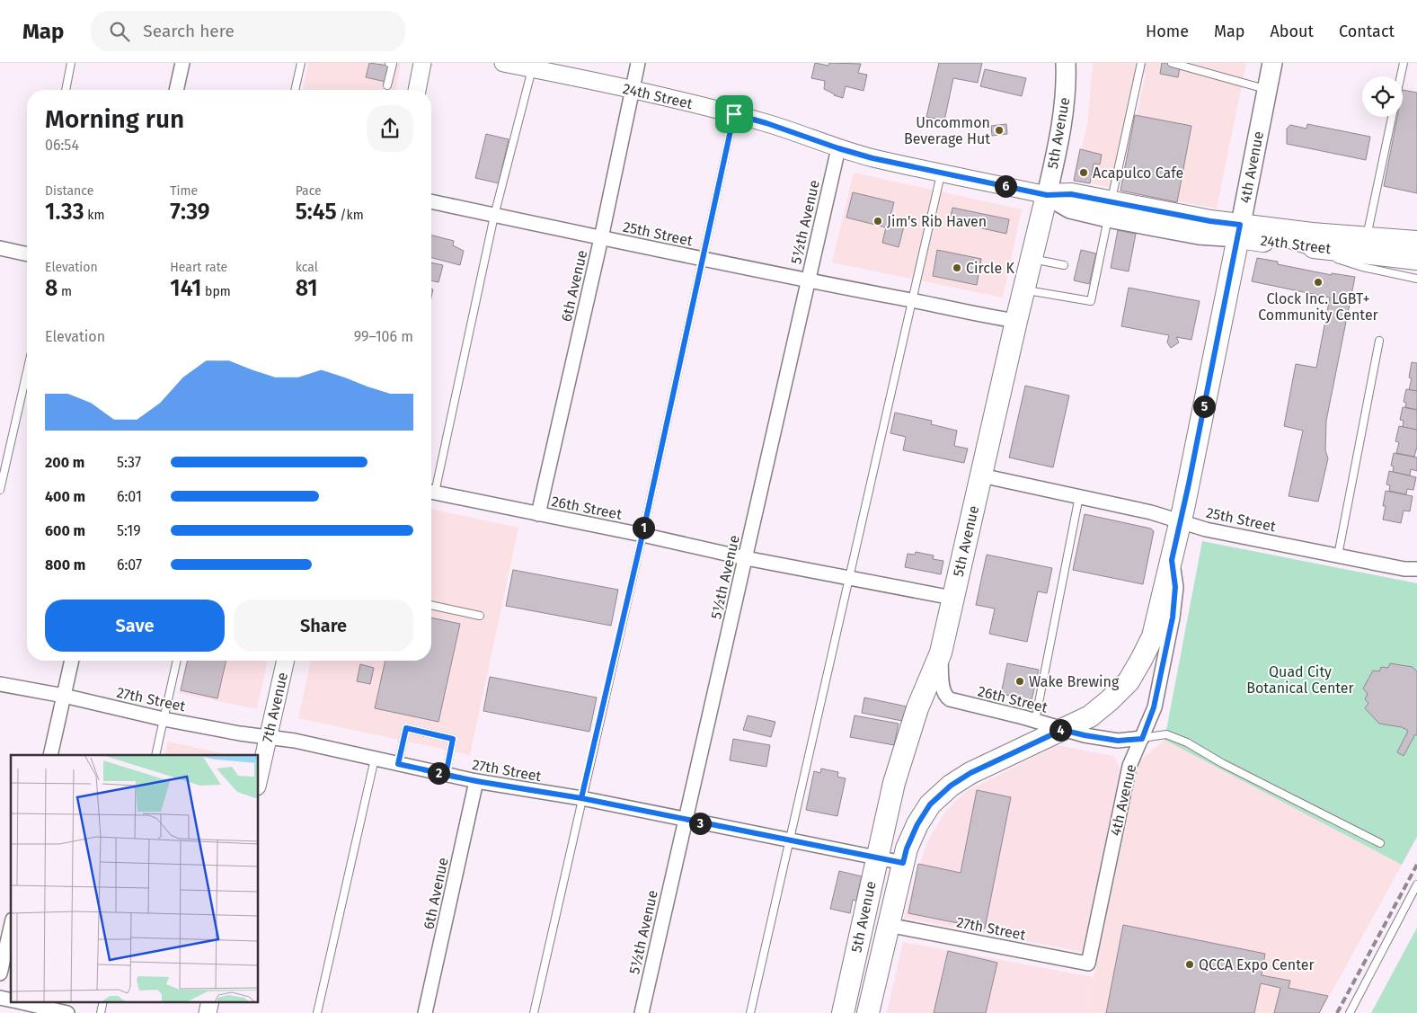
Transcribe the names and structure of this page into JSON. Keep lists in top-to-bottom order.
{
  "streets": {
    "main road": ["24th Street", "5th Avenue", "4th Avenue"],
    "street": [
      "5½th Avenue",
      "25th Street",
      "6th Avenue",
      "26th Street",
      "27th Street",
      "7th Avenue"
    ]
  },
  "crossings": [
    ["24th Street", "5th Avenue"],
    ["24th Street", "4th Avenue"],
    ["24th Street", "5½th Avenue"],
    ["24th Street", "6th Avenue"],
    ["5th Avenue", "4th Avenue"],
    ["5th Avenue", "25th Street"],
    ["5th Avenue", "26th Street"],
    ["5th Avenue", "27th Street"],
    ["4th Avenue", "25th Street"],
    ["4th Avenue", "26th Street"],
    ["4th Avenue", "27th Street"],
    ["5½th Avenue", "25th Street"],
    ["5½th Avenue", "26th Street"],
    ["5½th Avenue", "27th Street"],
    ["25th Street", "6th Avenue"],
    ["6th Avenue", "26th Street"],
    ["6th Avenue", "27th Street"],
    ["27th Street", "7th Avenue"]
  ],
  "parks": ["Quad City Botanical Center"],
  "places": [
    "Uncommon Beverage Hut",
    "Acapulco Cafe",
    "Jim's Rib Haven",
    "Circle K",
    "Clock Inc. LGBT+ Community Center",
    "Wake Brewing",
    "QCCA Expo Center"
  ],
  "page": {
    "header": "Map",
    "search": "Search here",
    "nav": [
      "Home",
      "Map",
      "About",
      "Contact"
    ],
    "heading": ["Morning run", "06:54"],
    "stats": [
      ["Distance", "1.33 km"],
      ["Time", "7:39"],
      ["Pace", "5:45 /km"],
      ["Elevation", "8 m"],
      ["Heart rate", "141 bpm"],
      ["kcal", "81"]
    ],
    "pins": [
      "6",
      "5",
      "1",
      "4",
      "2",
      "3"
    ],
    "chart": ["Elevation", "99–106 m"],
    "list": [
      {
        "name": "200 m",
        "note": "5:37"
      },
      {
        "name": "400 m",
        "note": "6:01"
      },
      {
        "name": "600 m",
        "note": "5:19"
      },
      {
        "name": "800 m",
        "note": "6:07"
      }
    ],
    "buttons": ["Save", "Share"]
  }
}
